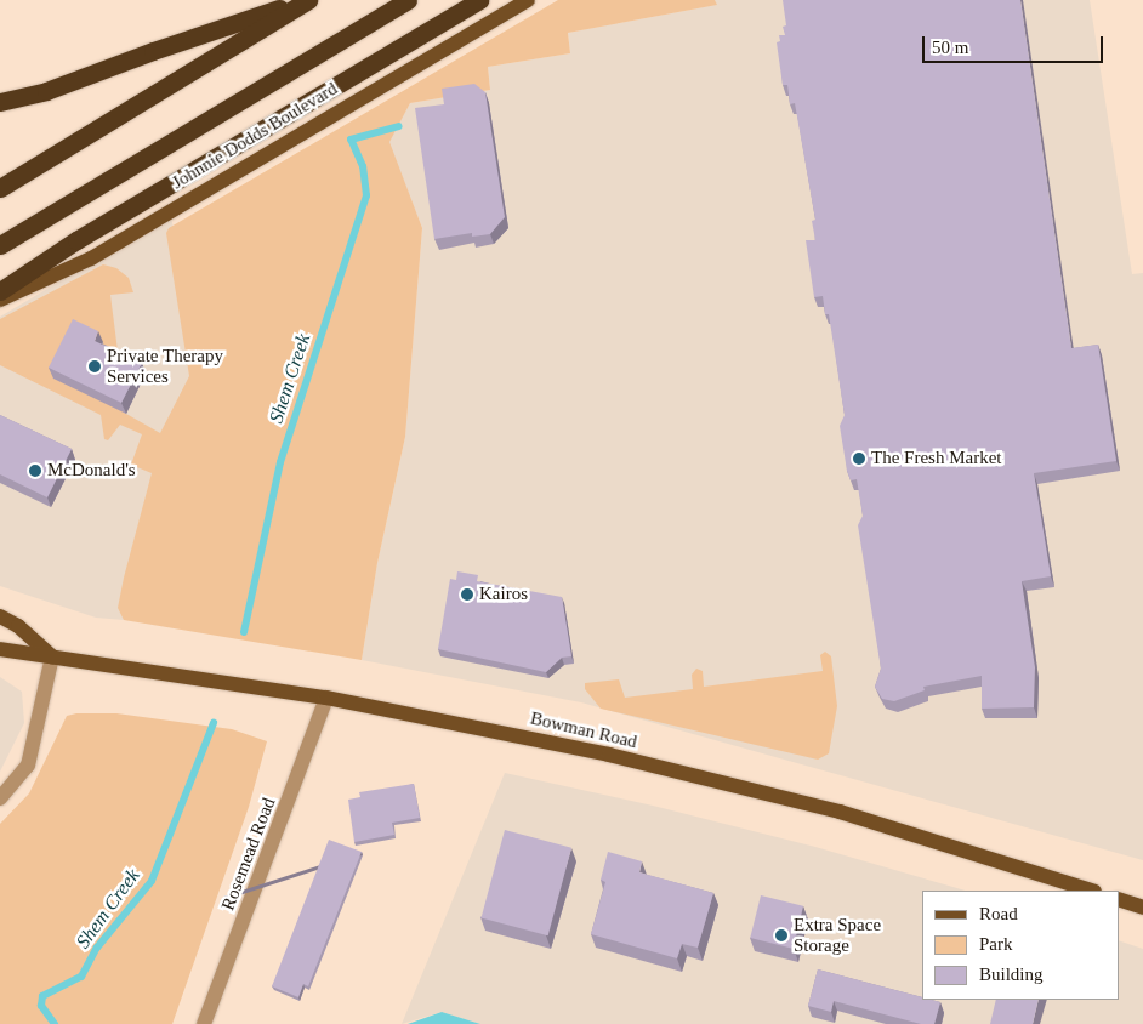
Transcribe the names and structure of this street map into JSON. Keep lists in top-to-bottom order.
{
  "streets": {
    "highway": ["Johnnie Dodds Boulevard"],
    "main road": ["Bowman Road"],
    "street": ["Rosemead Road"]
  },
  "crossings": [
    ["Bowman Road", "Rosemead Road"]
  ],
  "water": ["Shem Creek"],
  "places": [
    "Private Therapy Services",
    "The Fresh Market",
    "McDonald's",
    "Kairos",
    "Extra Space Storage"
  ],
  "legend": ["Road", "Park", "Building"],
  "scale_bar": "50 m"
}
